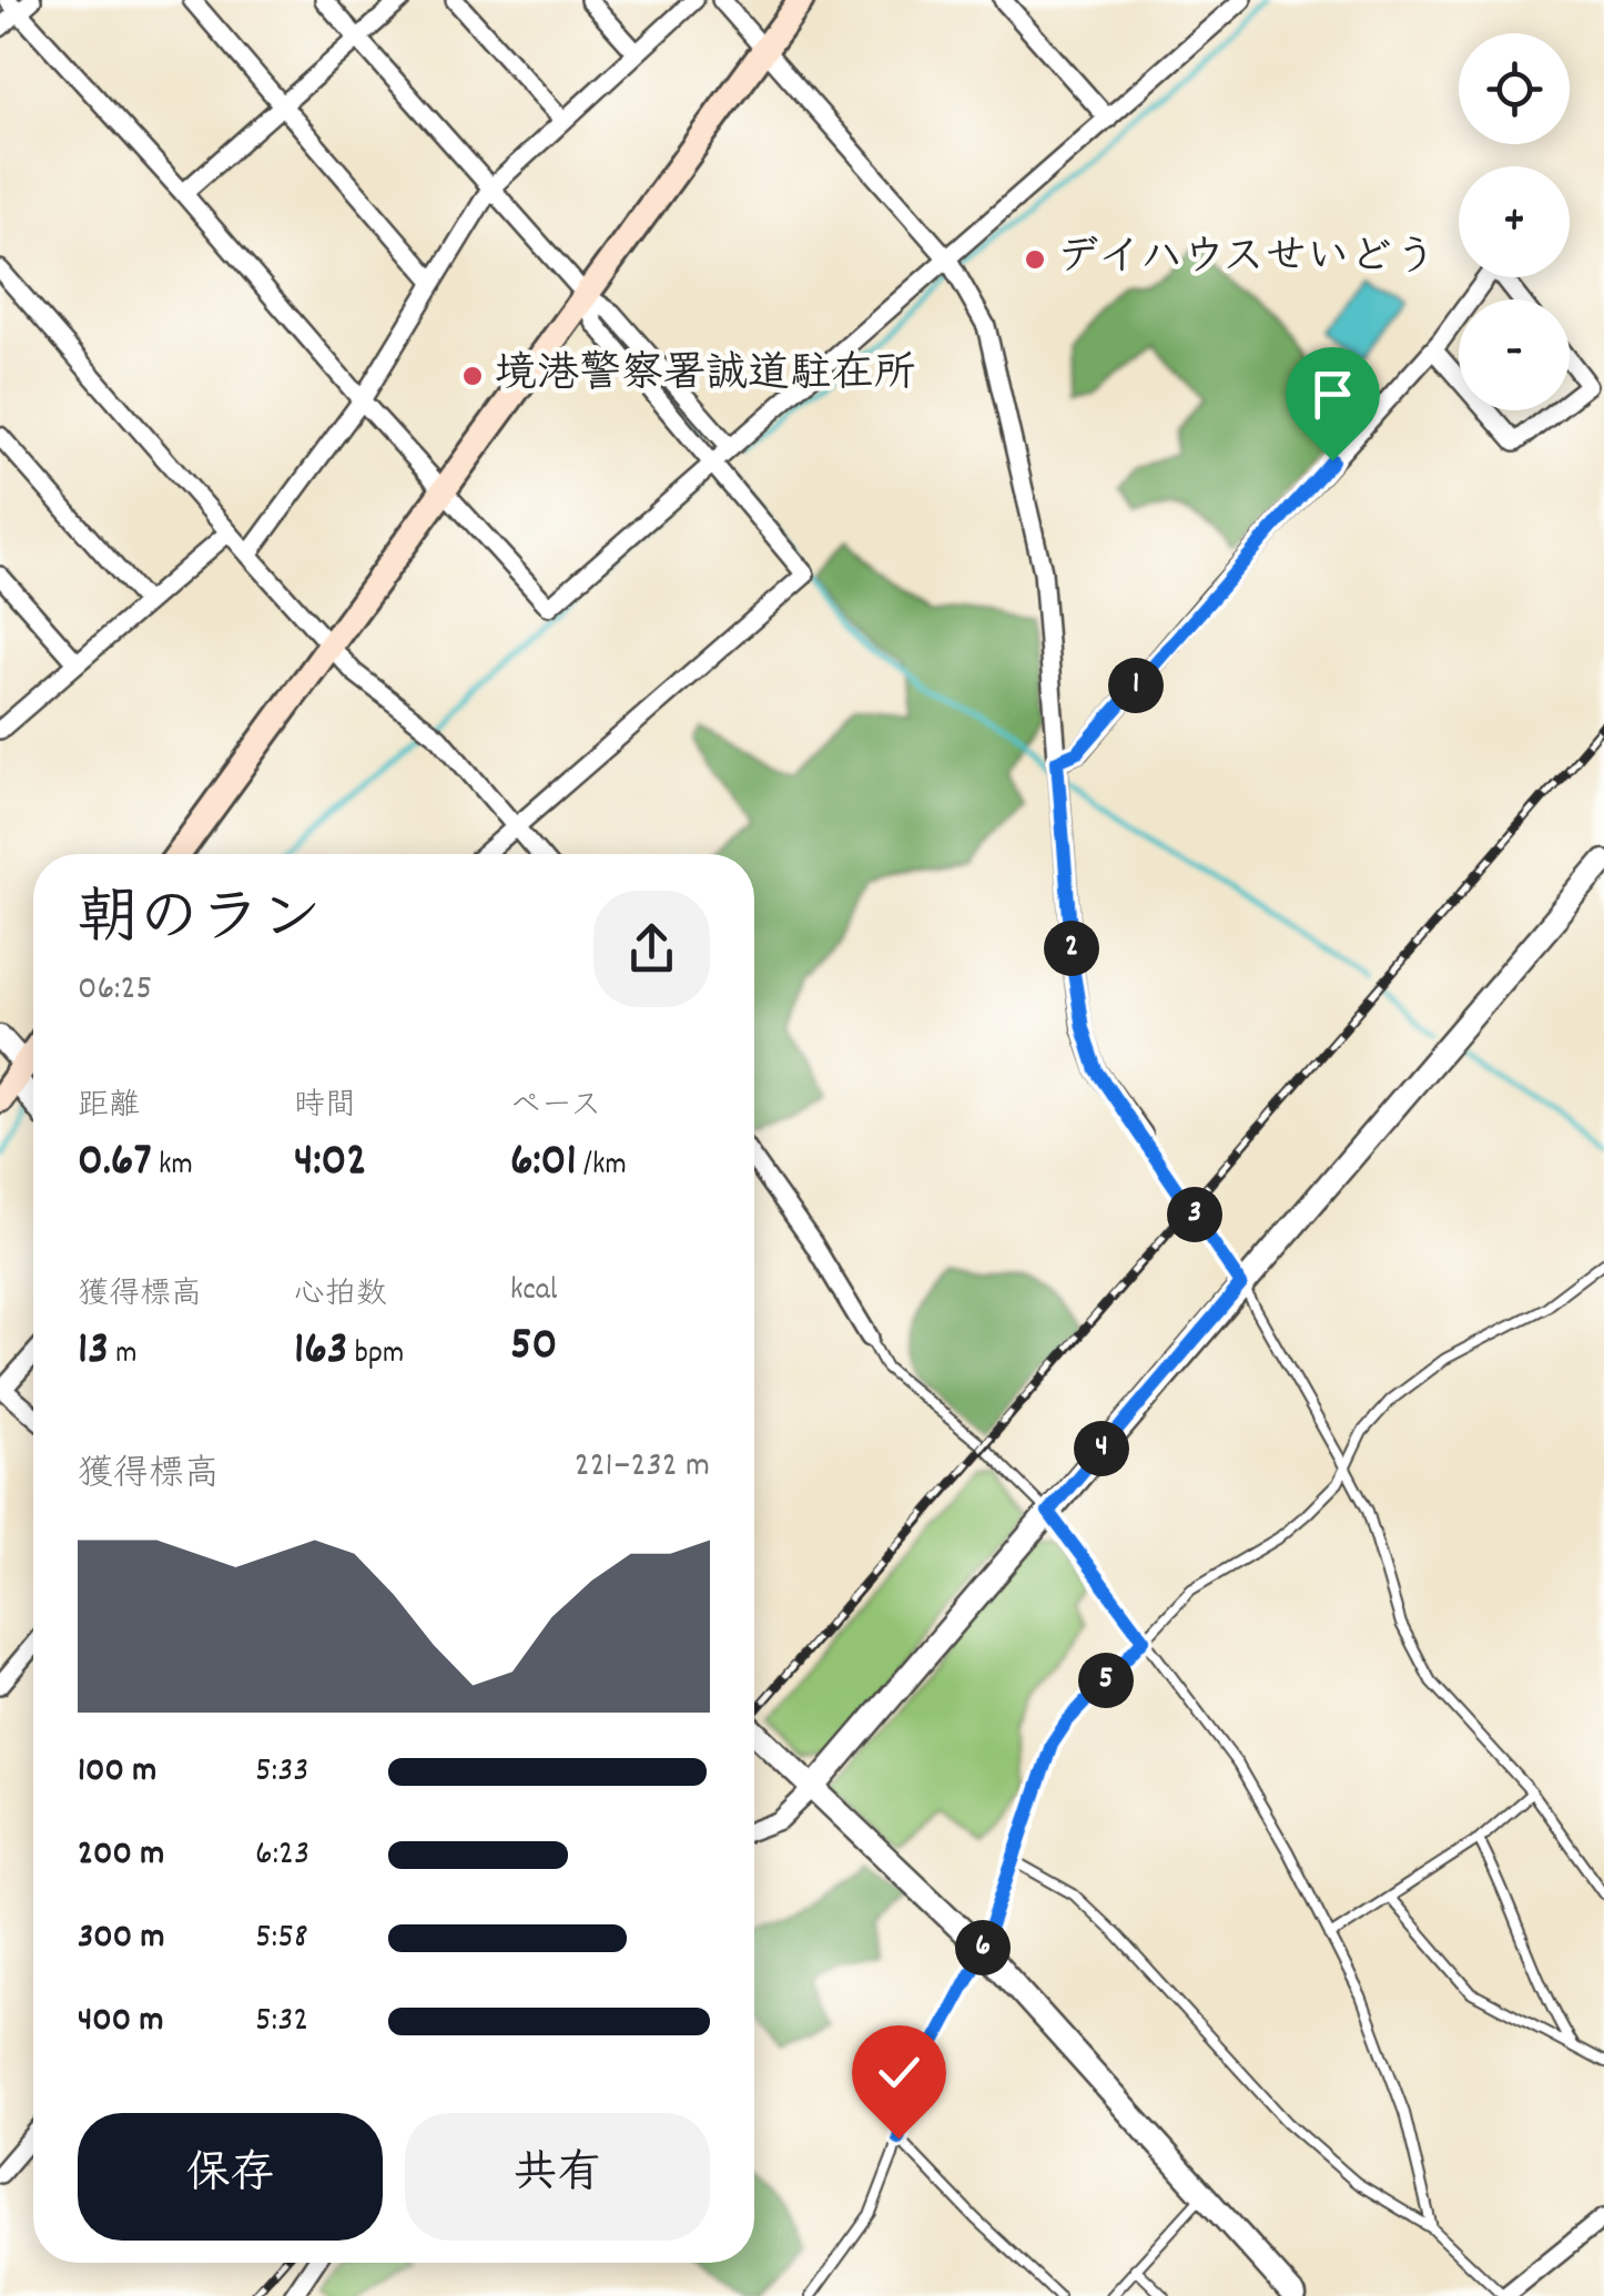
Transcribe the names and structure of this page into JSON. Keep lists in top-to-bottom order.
{
  "places": ["デイハウスせいどう", "境港警察署誠道駐在所"],
  "page": {
    "map_buttons": ["+", "−"],
    "pins": [
      "1",
      "2",
      "3",
      "4",
      "5",
      "6"
    ],
    "heading": ["朝のラン", "06:25"],
    "stats": [
      ["距離", "0.67 km"],
      ["時間", "4:02"],
      ["ペース", "6:01 /km"],
      ["獲得標高", "13 m"],
      ["心拍数", "163 bpm"],
      ["kcal", "50"]
    ],
    "chart": ["獲得標高", "221–232 m"],
    "list": [
      {
        "name": "100 m",
        "note": "5:33"
      },
      {
        "name": "200 m",
        "note": "6:23"
      },
      {
        "name": "300 m",
        "note": "5:58"
      },
      {
        "name": "400 m",
        "note": "5:32"
      }
    ],
    "buttons": ["保存", "共有"]
  }
}
